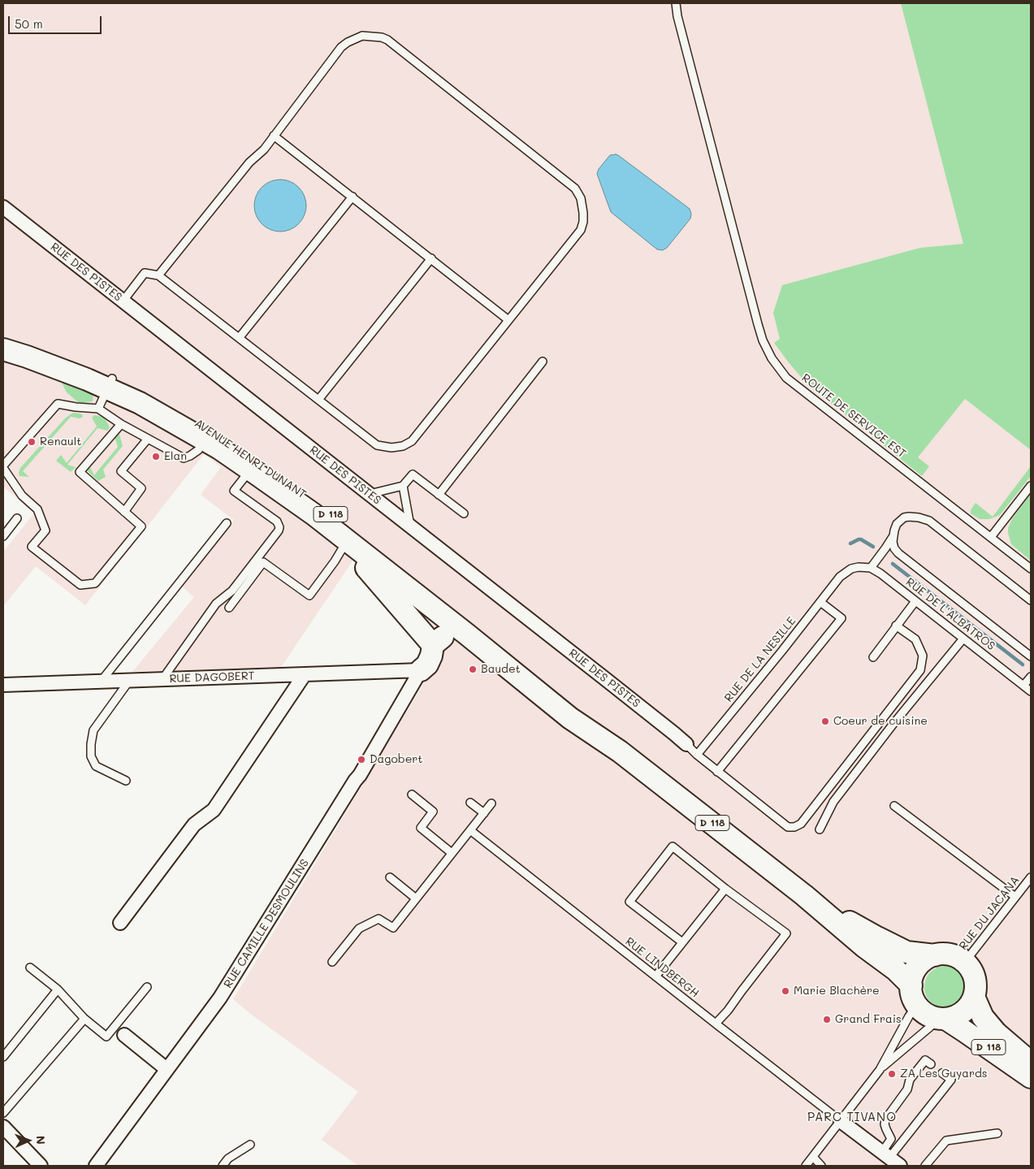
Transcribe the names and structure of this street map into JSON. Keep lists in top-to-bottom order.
{
  "streets": {
    "main road": ["AVENUE HENRI DUNANT", "D 118"],
    "street": ["RUE DES PISTES", "RUE DAGOBERT", "RUE CAMILLE DESMOULINS"],
    "lane": [
      "ROUTE DE SERVICE EST",
      "RUE DE L'ALBATROS",
      "RUE DE LA NESILLE",
      "RUE DU JACANA",
      "RUE LINDBERGH"
    ]
  },
  "crossings": [
    ["AVENUE HENRI DUNANT", "D 118"],
    ["AVENUE HENRI DUNANT", "RUE DU JACANA"],
    ["D 118", "RUE DU JACANA"],
    ["RUE DE L'ALBATROS", "RUE DE LA NESILLE"],
    ["RUE DAGOBERT", "RUE CAMILLE DESMOULINS"]
  ],
  "districts": ["PARC TIVANO"],
  "places": [
    "Renault",
    "Elan",
    "Baudet",
    "Coeur de cuisine",
    "Dagobert",
    "Marie Blachère",
    "Grand Frais",
    "ZA Les Guyards"
  ],
  "scale_bar": "50 m",
  "north": "right"
}
